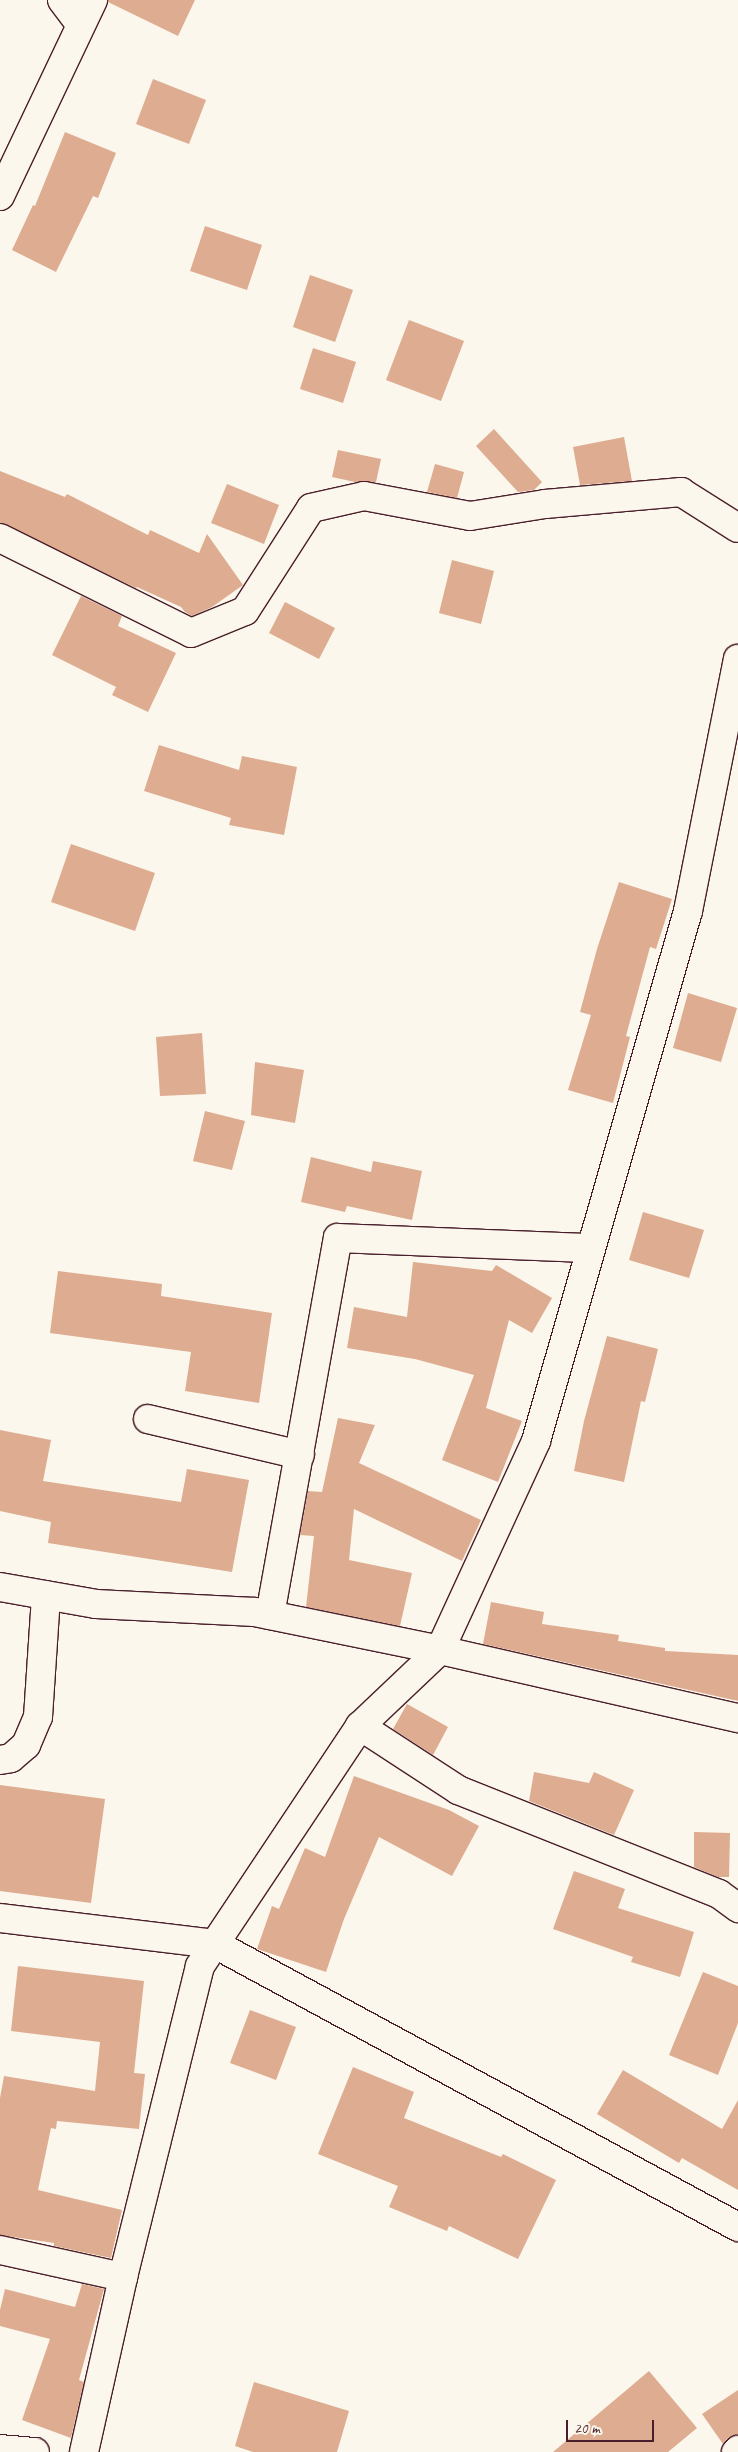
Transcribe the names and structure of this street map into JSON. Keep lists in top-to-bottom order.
{
  "scale_bar": "20 m"
}
